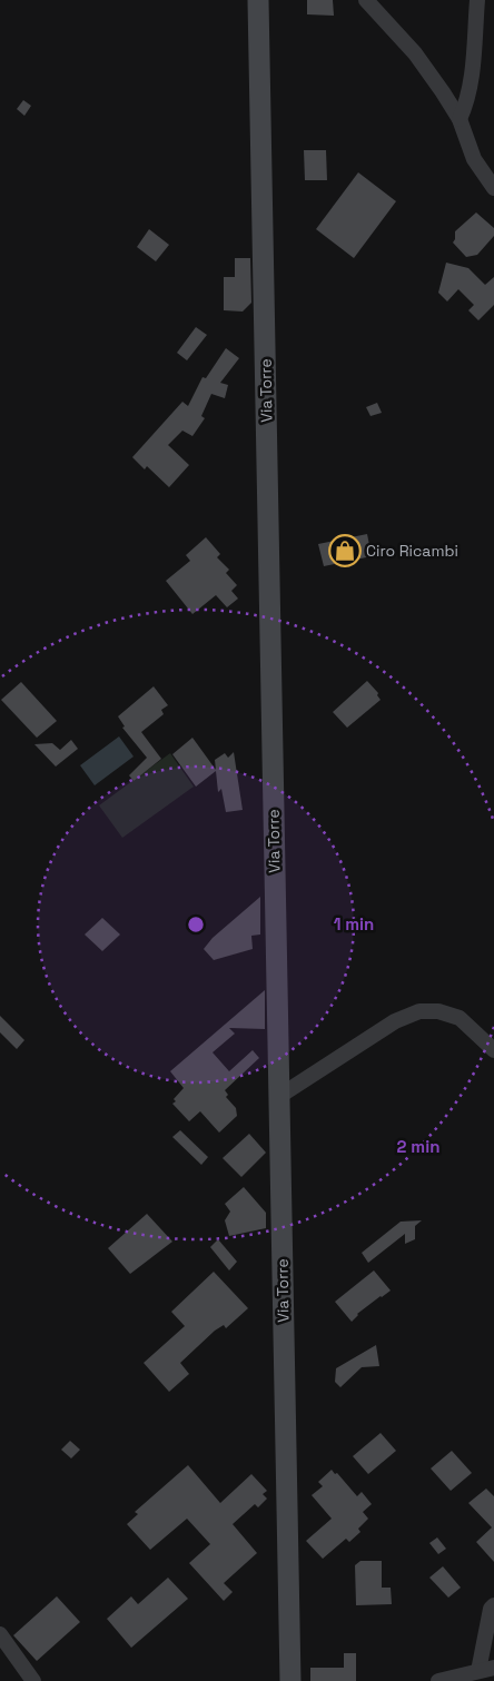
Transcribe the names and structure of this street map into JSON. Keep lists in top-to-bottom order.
{
  "streets": {
    "main road": ["Via Torre"]
  },
  "places": {
    "shop": ["Ciro Ricambi"]
  },
  "rings": ["1 min", "2 min"]
}
